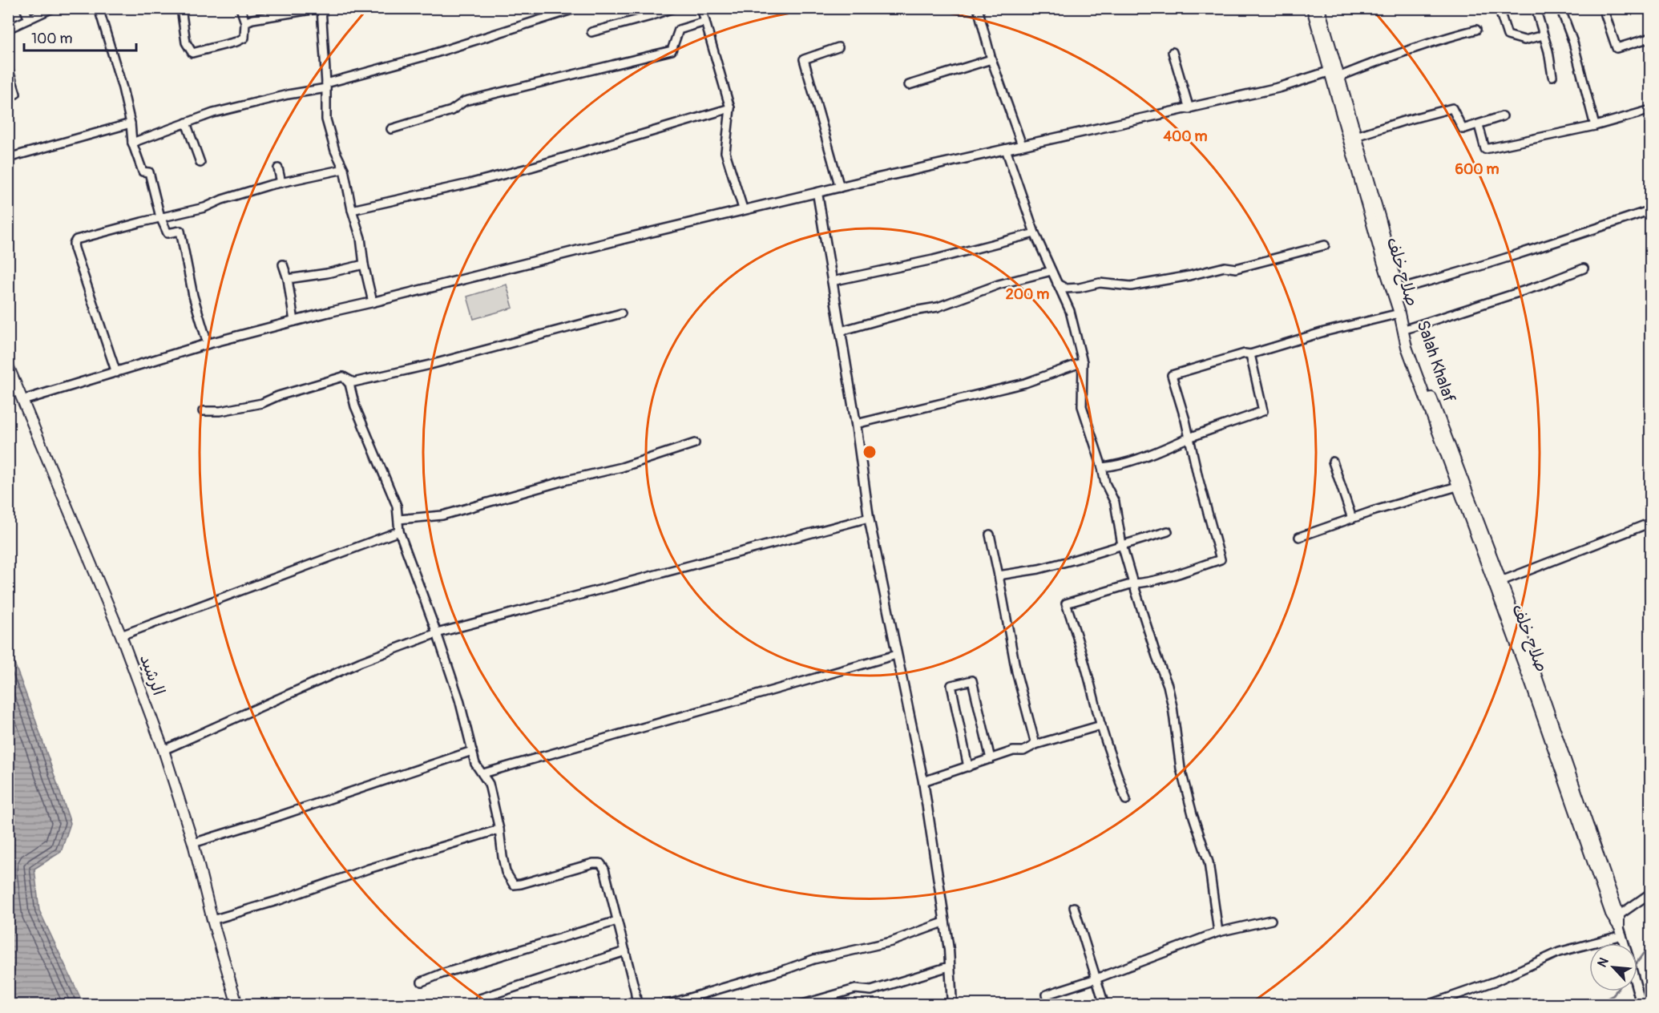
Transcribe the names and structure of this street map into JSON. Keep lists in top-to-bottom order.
{
  "streets": {
    "main road": ["صلاح خلف", "Salah Khalaf", "الرشيد"]
  },
  "crossings": [
    ["صلاح خلف", "Salah Khalaf"]
  ],
  "scale_bar": "100 m",
  "north": "top left",
  "rings": ["400 m", "600 m", "200 m"]
}
